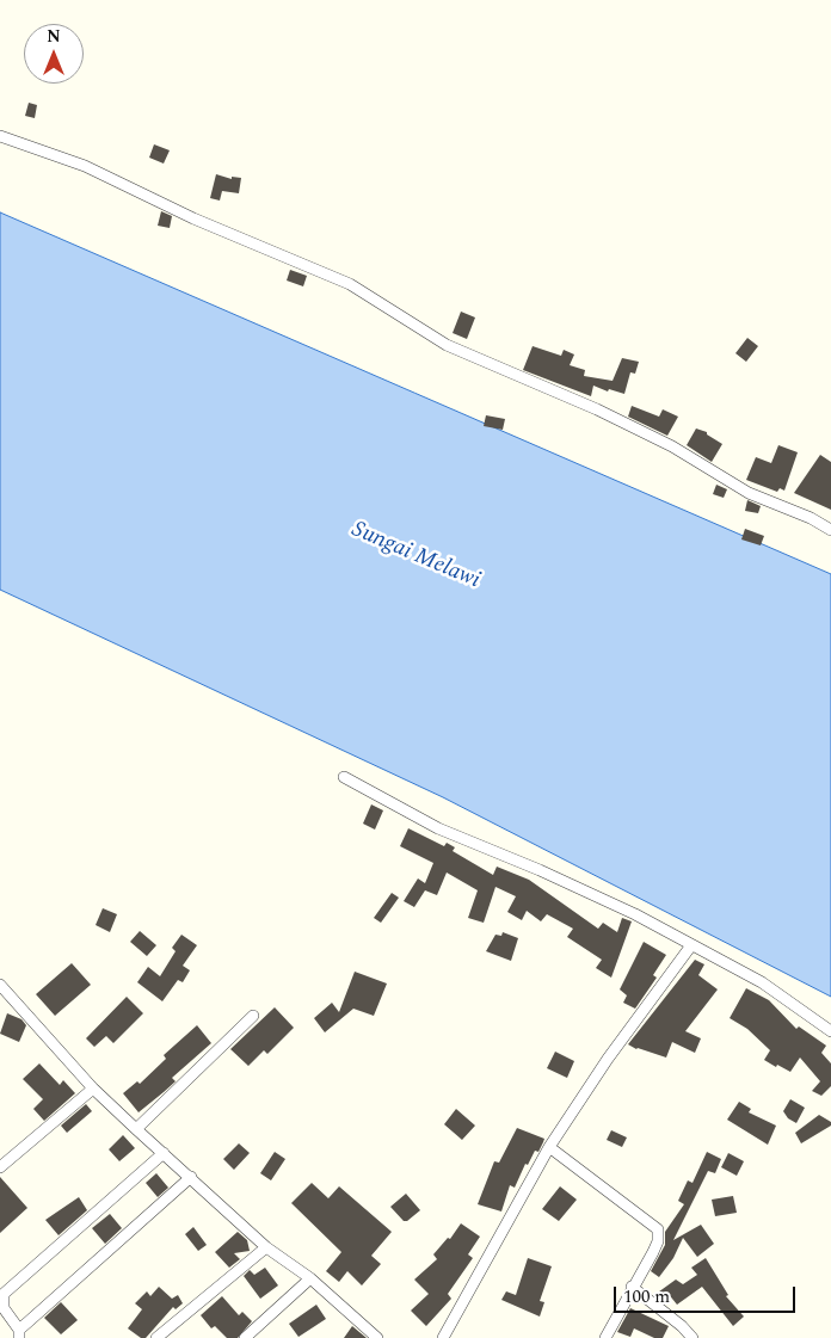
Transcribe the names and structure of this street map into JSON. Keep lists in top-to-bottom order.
{
  "water": ["Sungai Melawi"],
  "scale_bar": "100 m",
  "north": "top"
}
